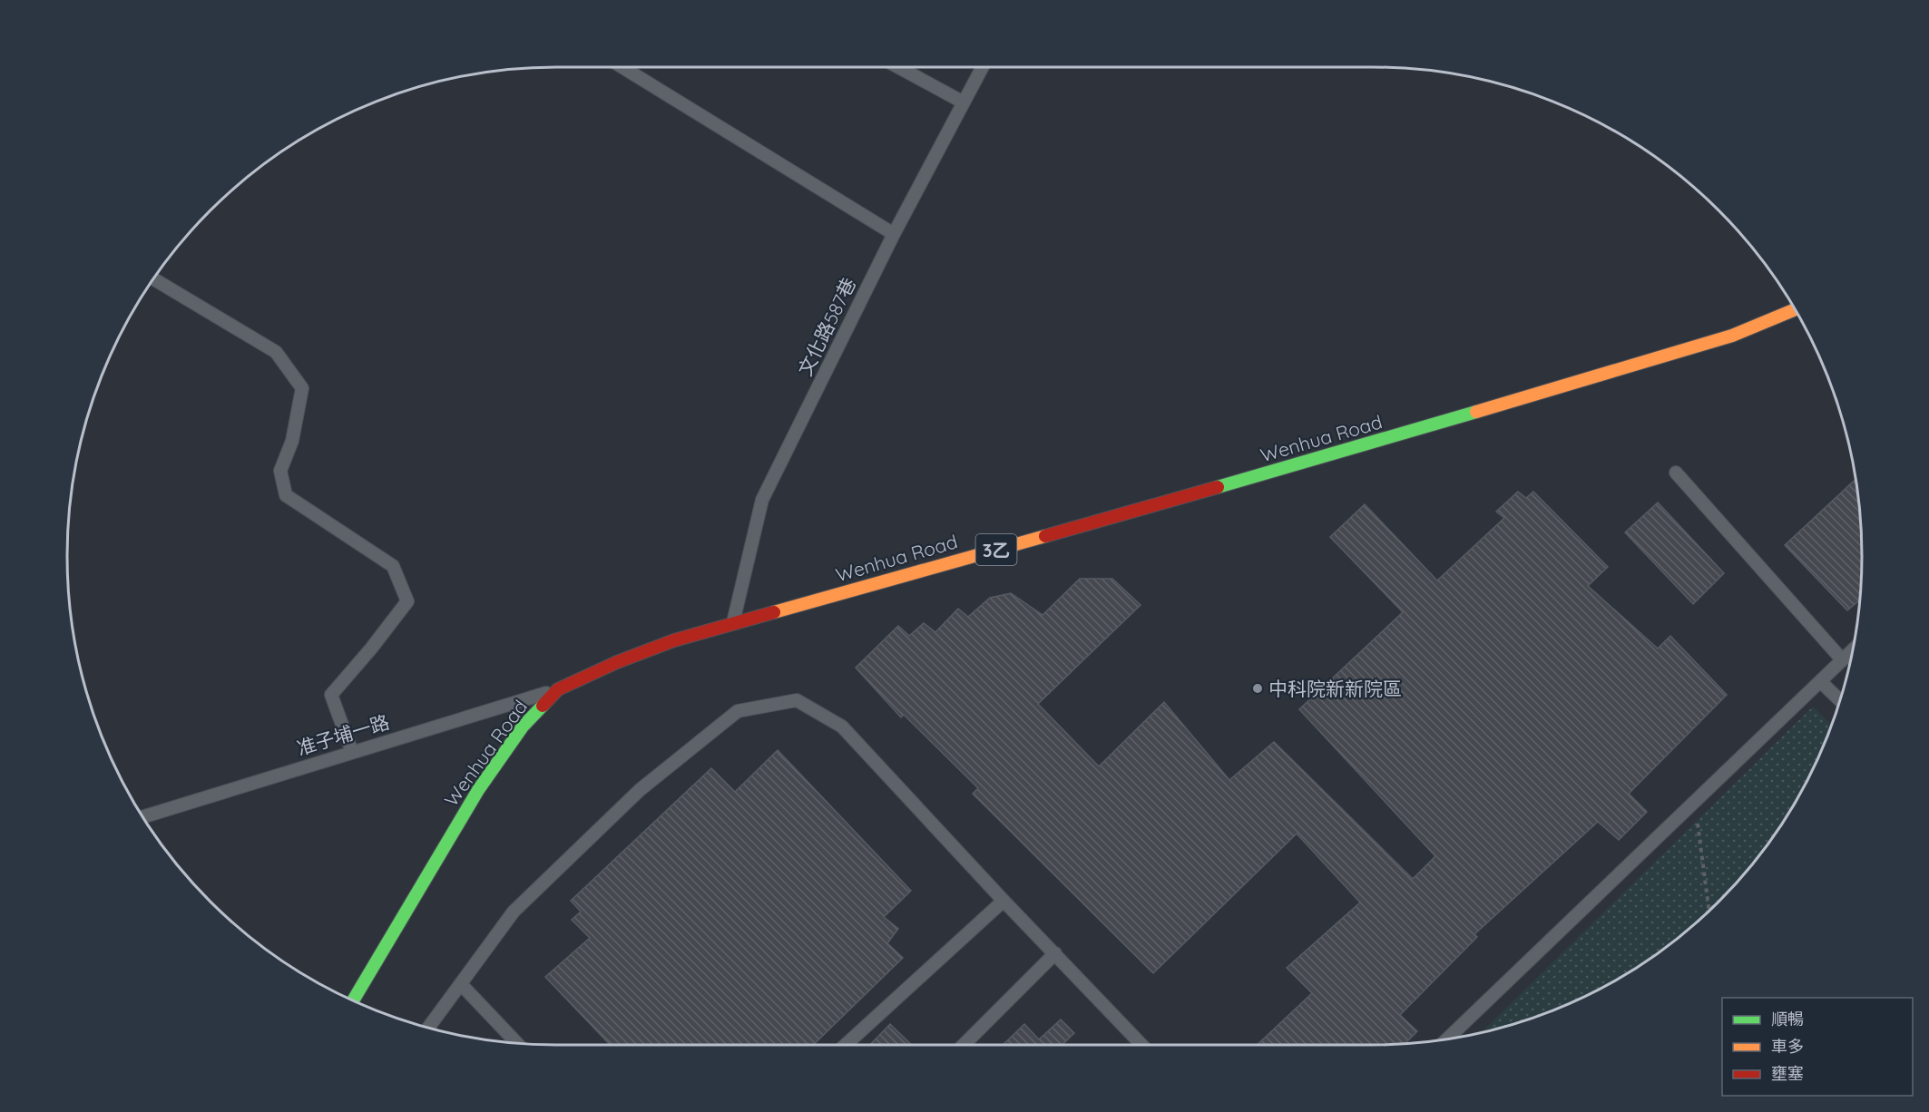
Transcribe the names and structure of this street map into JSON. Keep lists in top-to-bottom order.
{
  "streets": {
    "main road": ["Wenhua Road", "3乙"],
    "lane": ["文化路587巷", "准子埔一路"]
  },
  "crossings": [
    ["文化路587巷", "Wenhua Road"],
    ["Wenhua Road", "准子埔一路"]
  ],
  "places": ["中科院新新院區"],
  "legend": ["順暢", "車多", "壅塞"]
}
